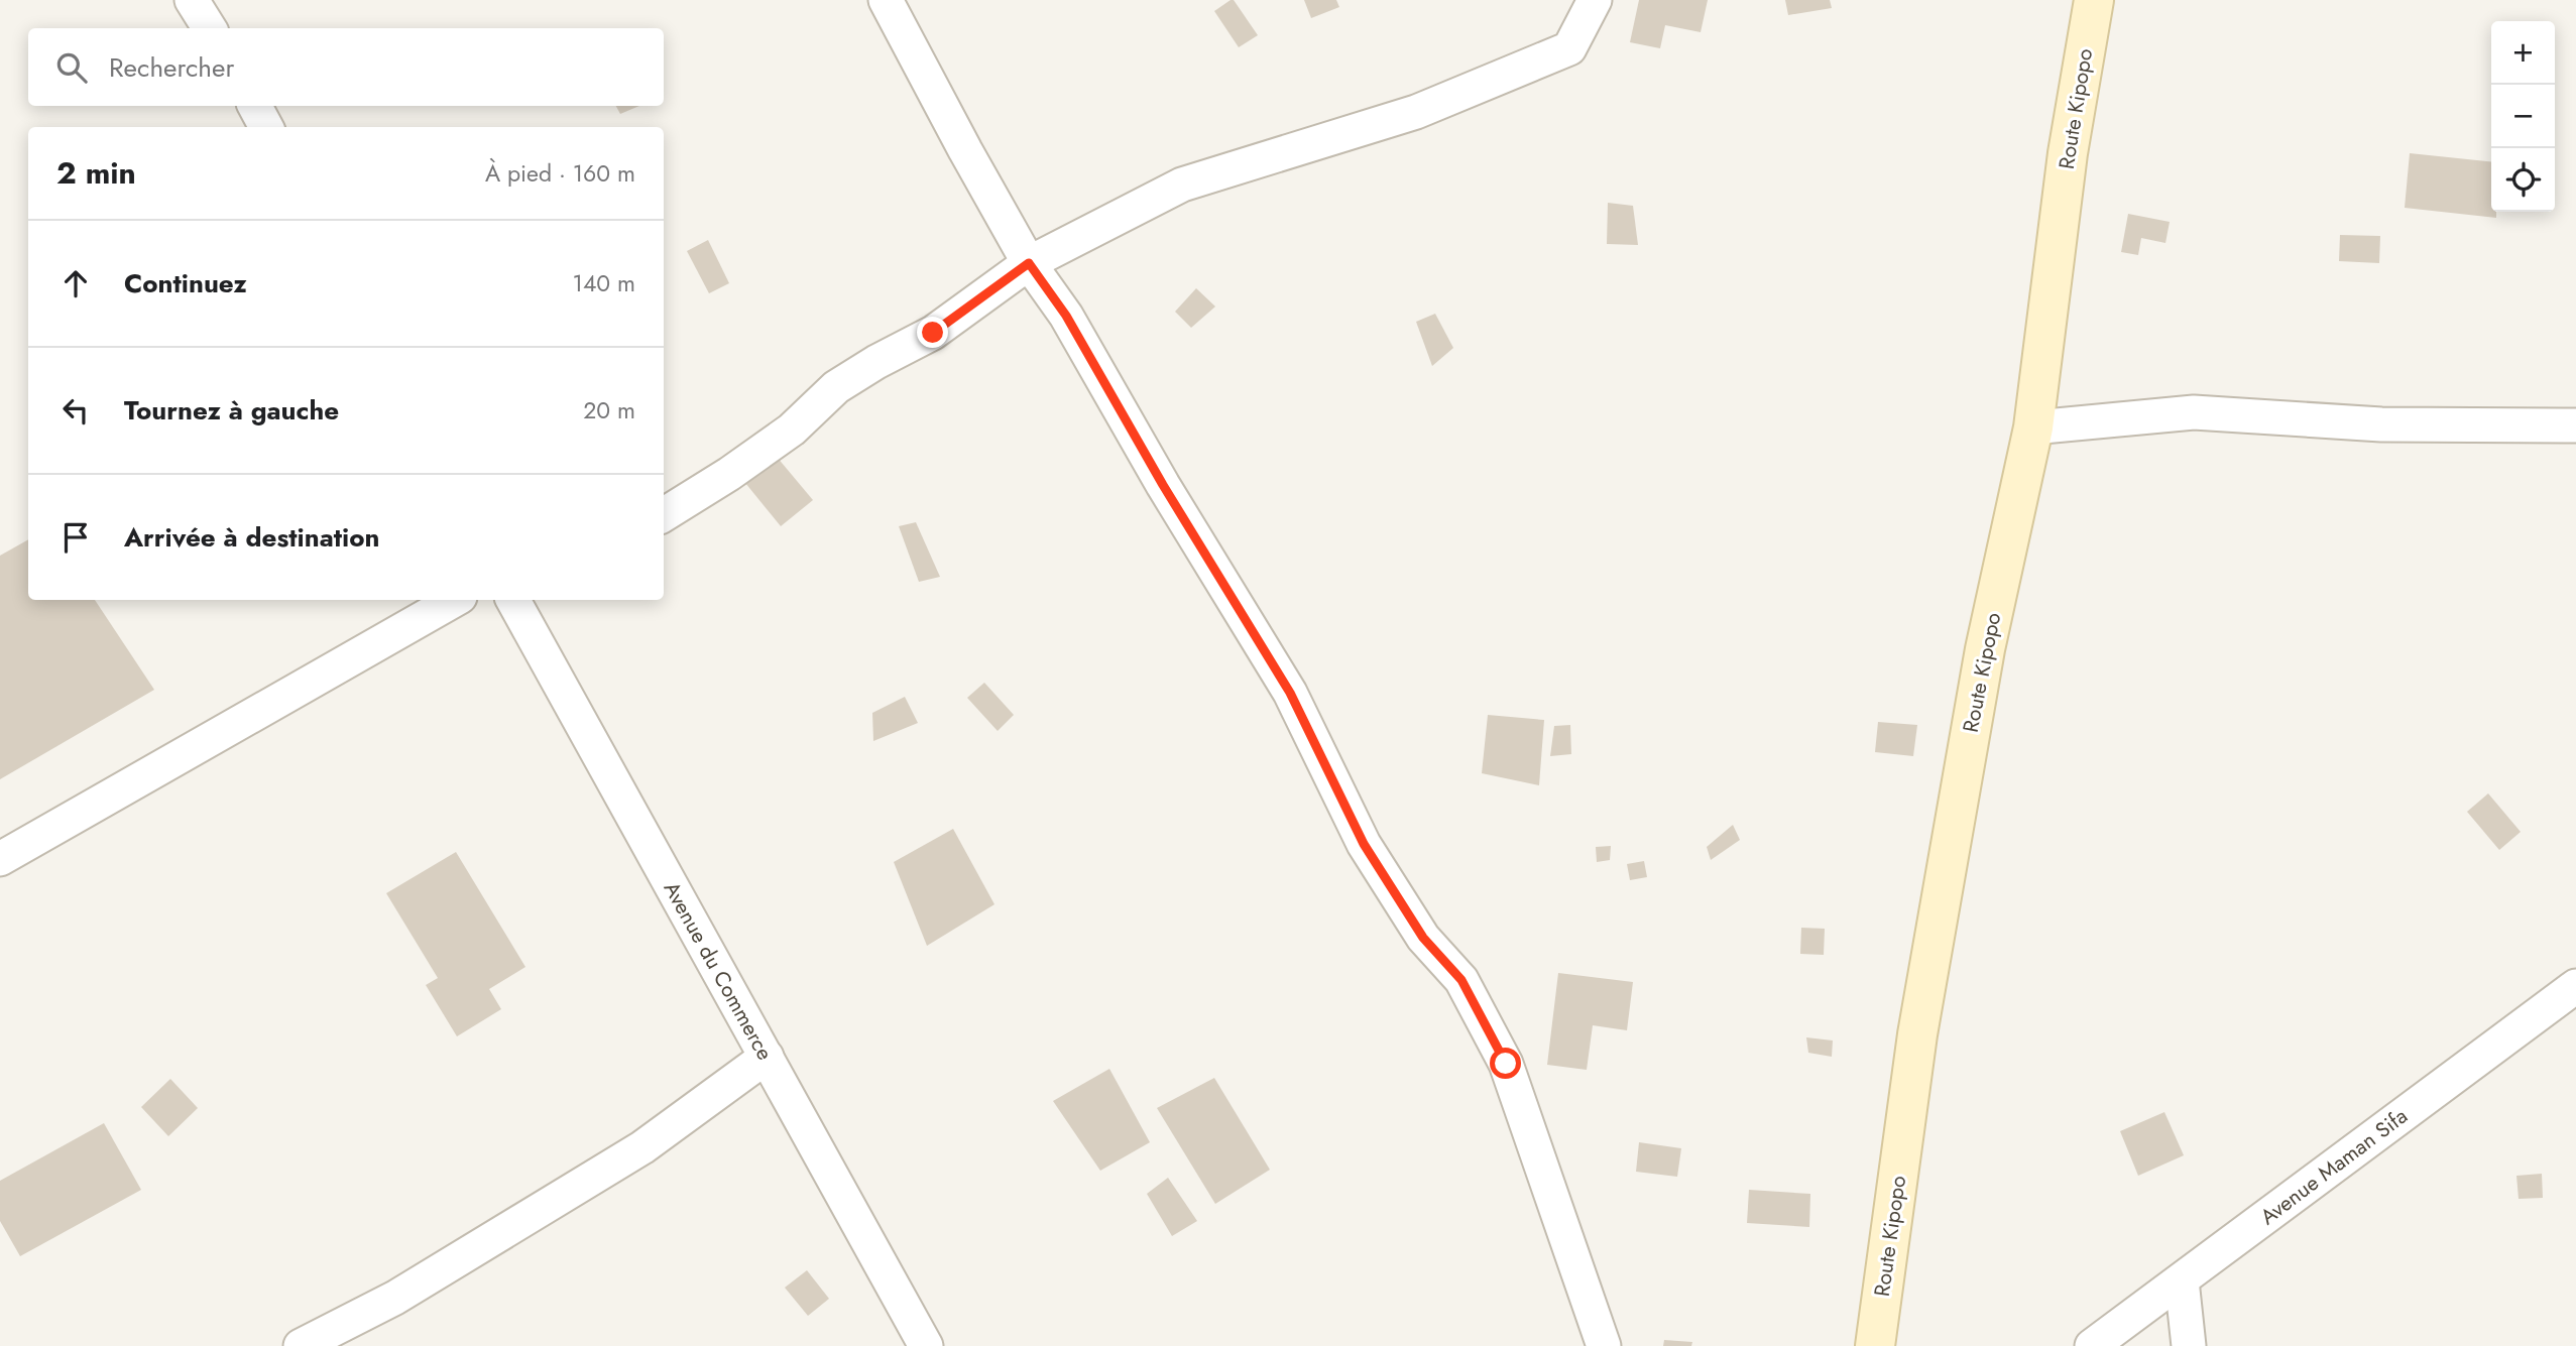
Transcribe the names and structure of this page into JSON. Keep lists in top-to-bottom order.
{
  "streets": {
    "main road": ["Route Kipopo"],
    "street": ["Avenue du Commerce", "Avenue Maman Sifa"]
  },
  "page": {
    "map_buttons": ["+", "−"],
    "search": "Rechercher",
    "heading": ["2 min", "À pied · 160 m"],
    "list": [
      ["Continuez", "140 m"],
      ["Tournez à gauche", "20 m"],
      "Arrivée à destination"
    ]
  }
}
